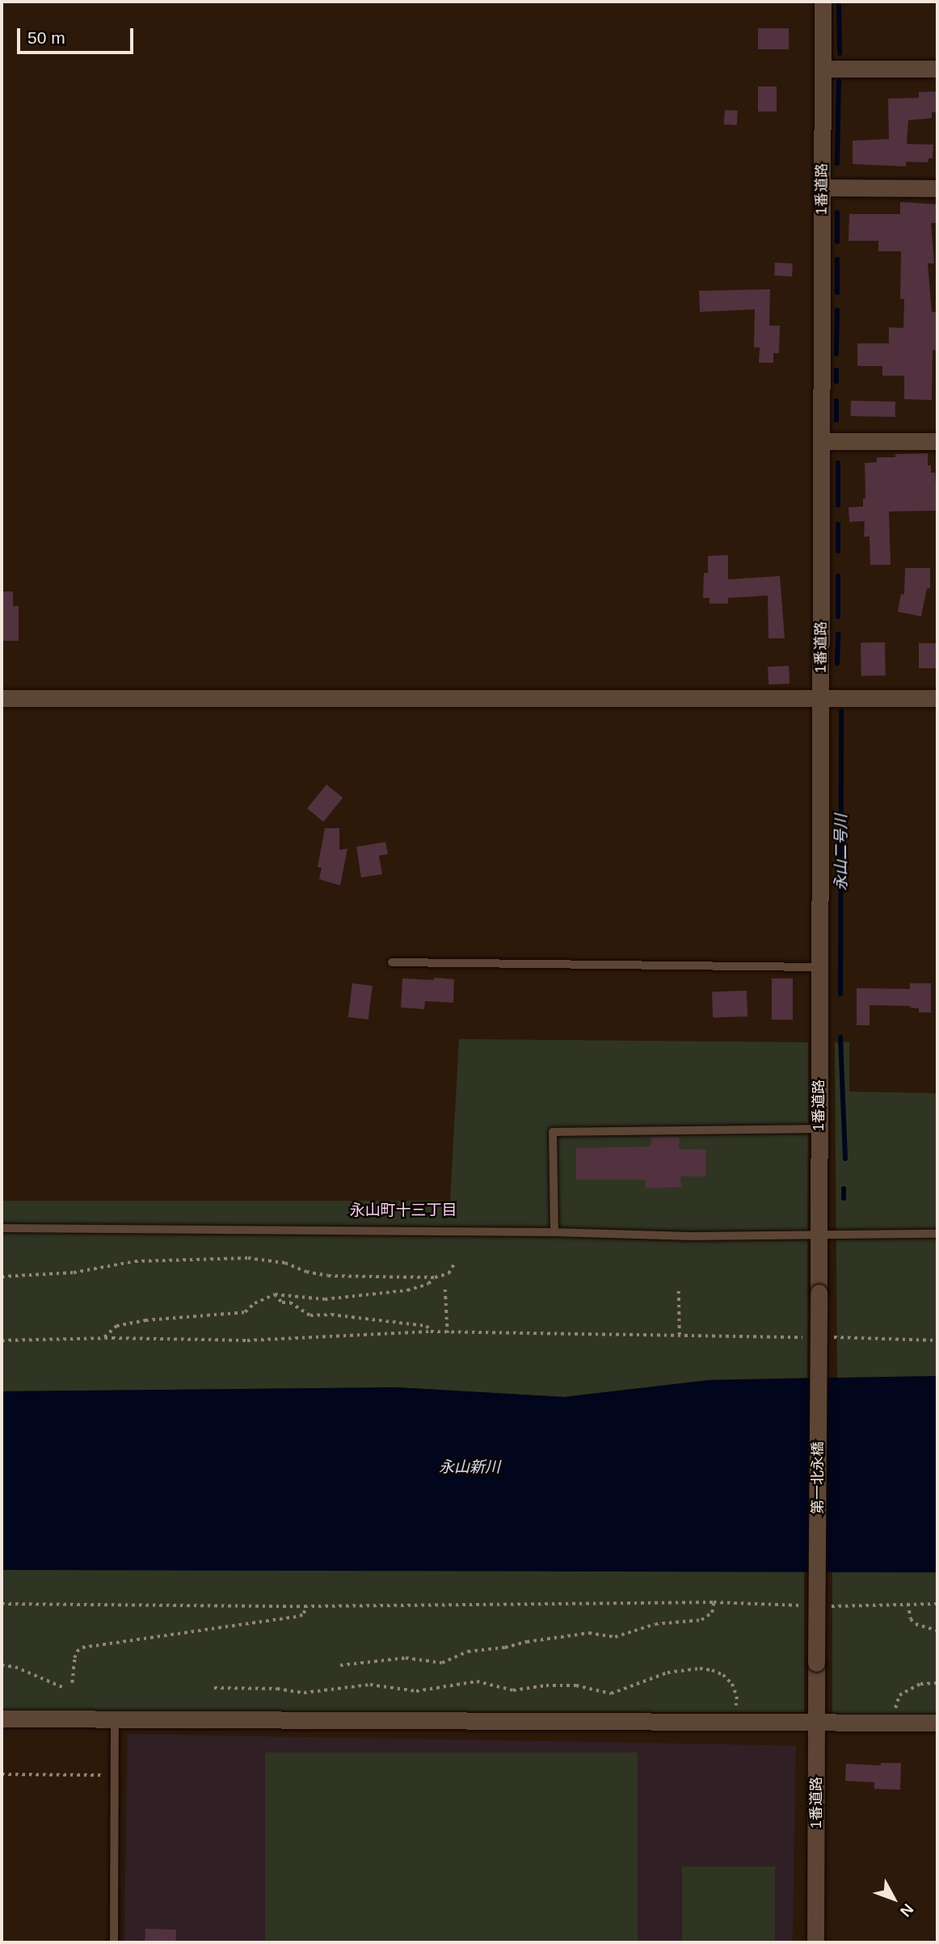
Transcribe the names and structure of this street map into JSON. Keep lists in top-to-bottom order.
{
  "streets": {
    "street": ["1番道路", "第一北永橋"]
  },
  "crossings": [
    ["1番道路", "第一北永橋"]
  ],
  "districts": ["永山町十三丁目"],
  "water": ["永山二号川", "永山新川"],
  "scale_bar": "50 m",
  "north": "bottom right"
}
